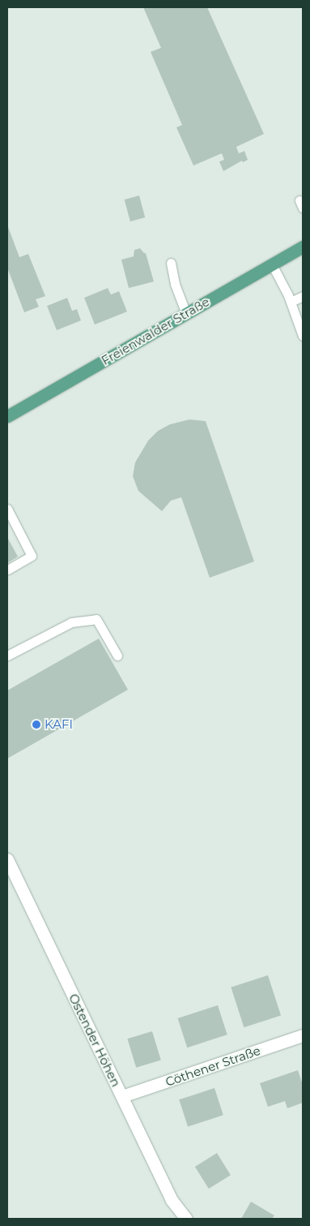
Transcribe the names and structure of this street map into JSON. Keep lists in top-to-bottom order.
{
  "streets": {
    "main road": ["Freienwalder Straße"],
    "street": ["Ostender Höhen", "Cöthener Straße"]
  },
  "crossings": [
    ["Ostender Höhen", "Cöthener Straße"]
  ],
  "places": ["KAFI"]
}
